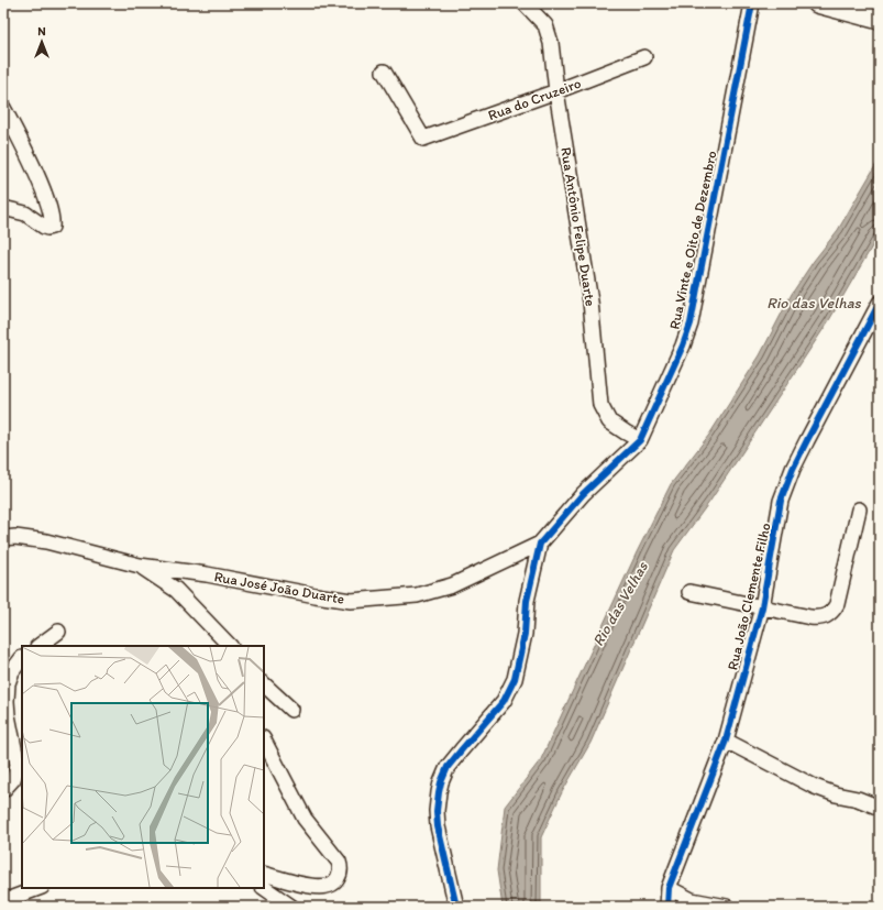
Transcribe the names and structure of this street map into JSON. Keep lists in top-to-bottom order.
{
  "streets": {
    "street": [
      "Rua do Cruzeiro",
      "Rua Antônio Felipe Duarte",
      "Rua Vinte e Oito de Dezembro",
      "Rua José João Duarte",
      "Rua João Clemente Filho"
    ]
  },
  "crossings": [
    ["Rua do Cruzeiro", "Rua Antônio Felipe Duarte"],
    ["Rua Antônio Felipe Duarte", "Rua Vinte e Oito de Dezembro"],
    ["Rua Vinte e Oito de Dezembro", "Rua José João Duarte"]
  ],
  "water": ["Rio das Velhas"],
  "north": "top"
}
